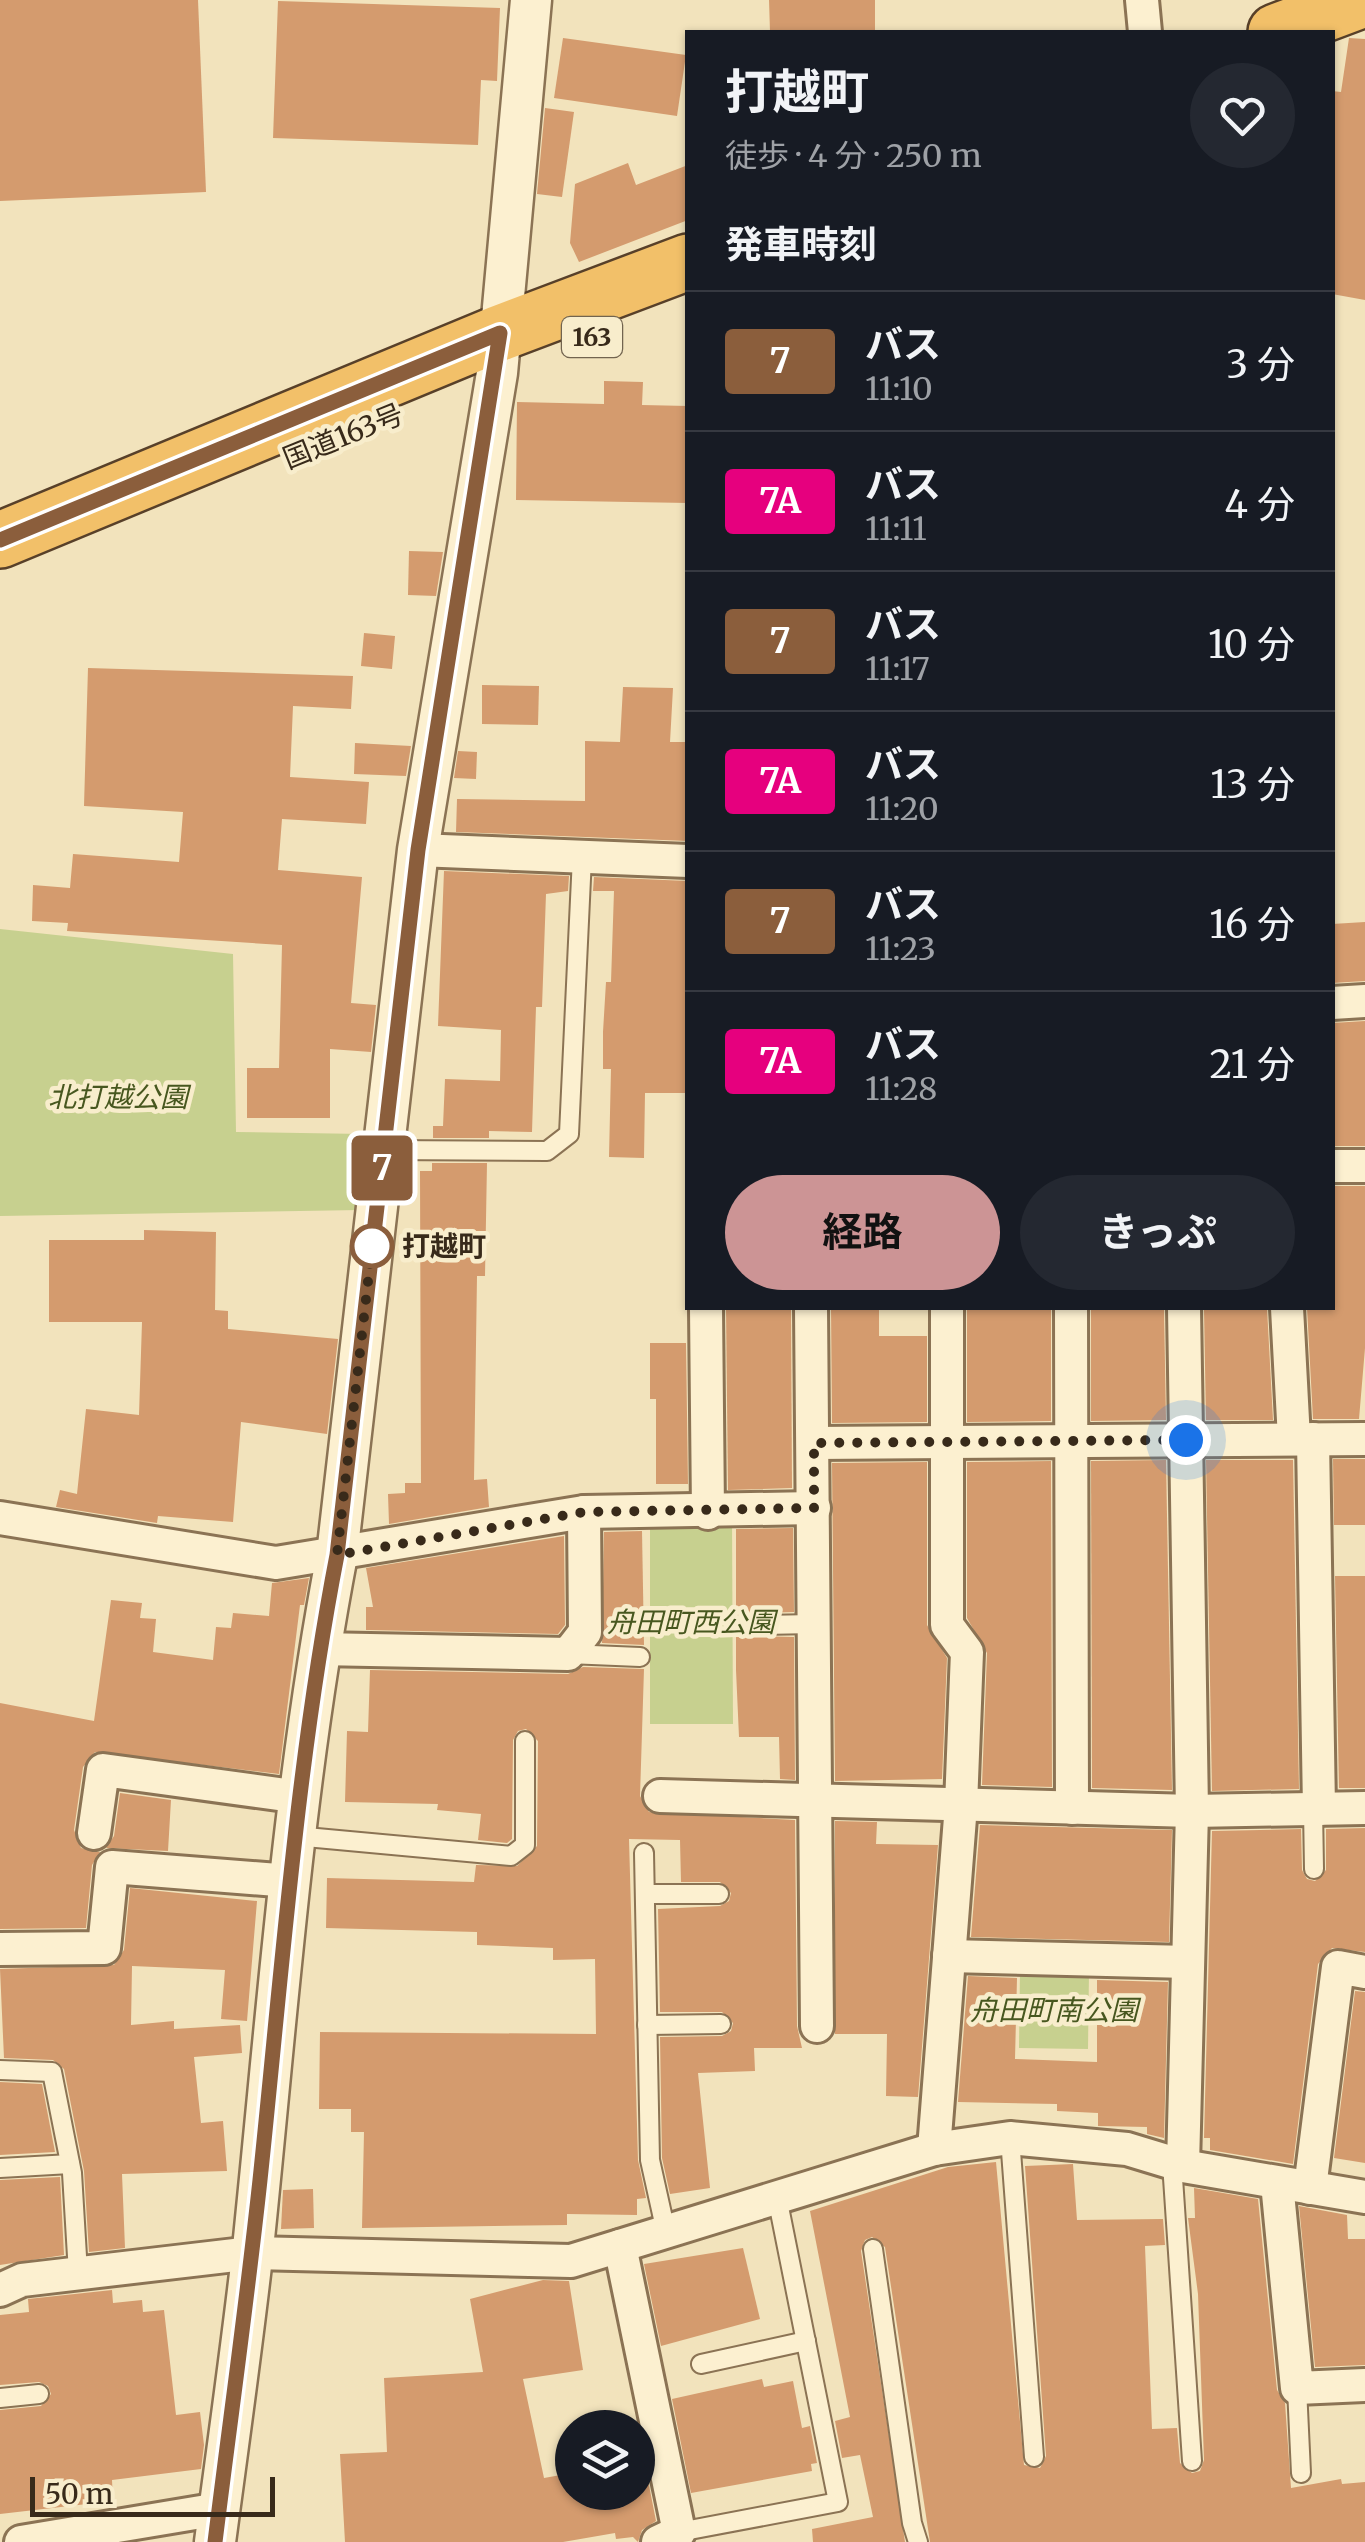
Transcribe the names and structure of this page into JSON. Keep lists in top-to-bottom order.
{
  "streets": {
    "highway": ["163", "国道163号"]
  },
  "parks": ["北打越公園", "舟田町西公園", "舟田町南公園"],
  "places": ["打越町"],
  "lines": ["bus line 7"],
  "scale_bar": "50 m",
  "page": {
    "on_map": "7",
    "heading": [
      ["打越町", "徒歩 · 4 分 · 250 m"],
      "発車時刻"
    ],
    "list": [
      {
        "mark": "7",
        "name": "バス",
        "note": "11:10",
        "value": "3 分"
      },
      {
        "mark": "7A",
        "name": "バス",
        "note": "11:11",
        "value": "4 分"
      },
      {
        "mark": "7",
        "name": "バス",
        "note": "11:17",
        "value": "10 分"
      },
      {
        "mark": "7A",
        "name": "バス",
        "note": "11:20",
        "value": "13 分"
      },
      {
        "mark": "7",
        "name": "バス",
        "note": "11:23",
        "value": "16 分"
      },
      {
        "mark": "7A",
        "name": "バス",
        "note": "11:28",
        "value": "21 分"
      }
    ],
    "buttons": ["経路", "きっぷ"],
    "scale": "50 m"
  }
}
